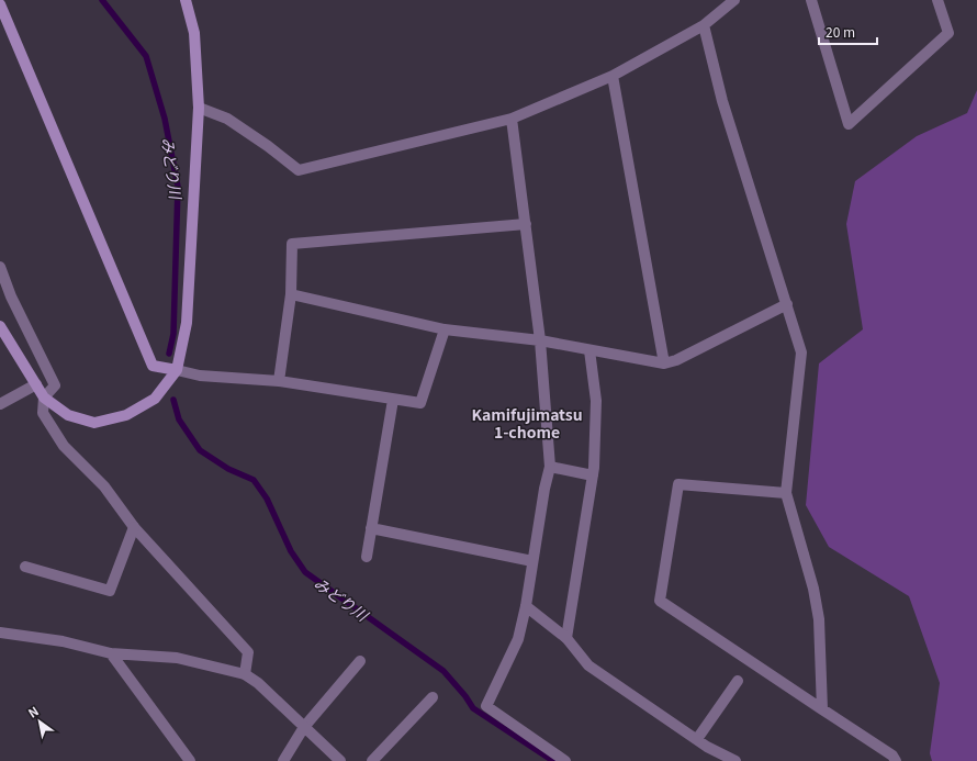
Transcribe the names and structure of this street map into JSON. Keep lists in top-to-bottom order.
{
  "districts": ["Kamifujimatsu 1-chome"],
  "water": ["みどり川"],
  "scale_bar": "20 m",
  "north": "top left"
}
